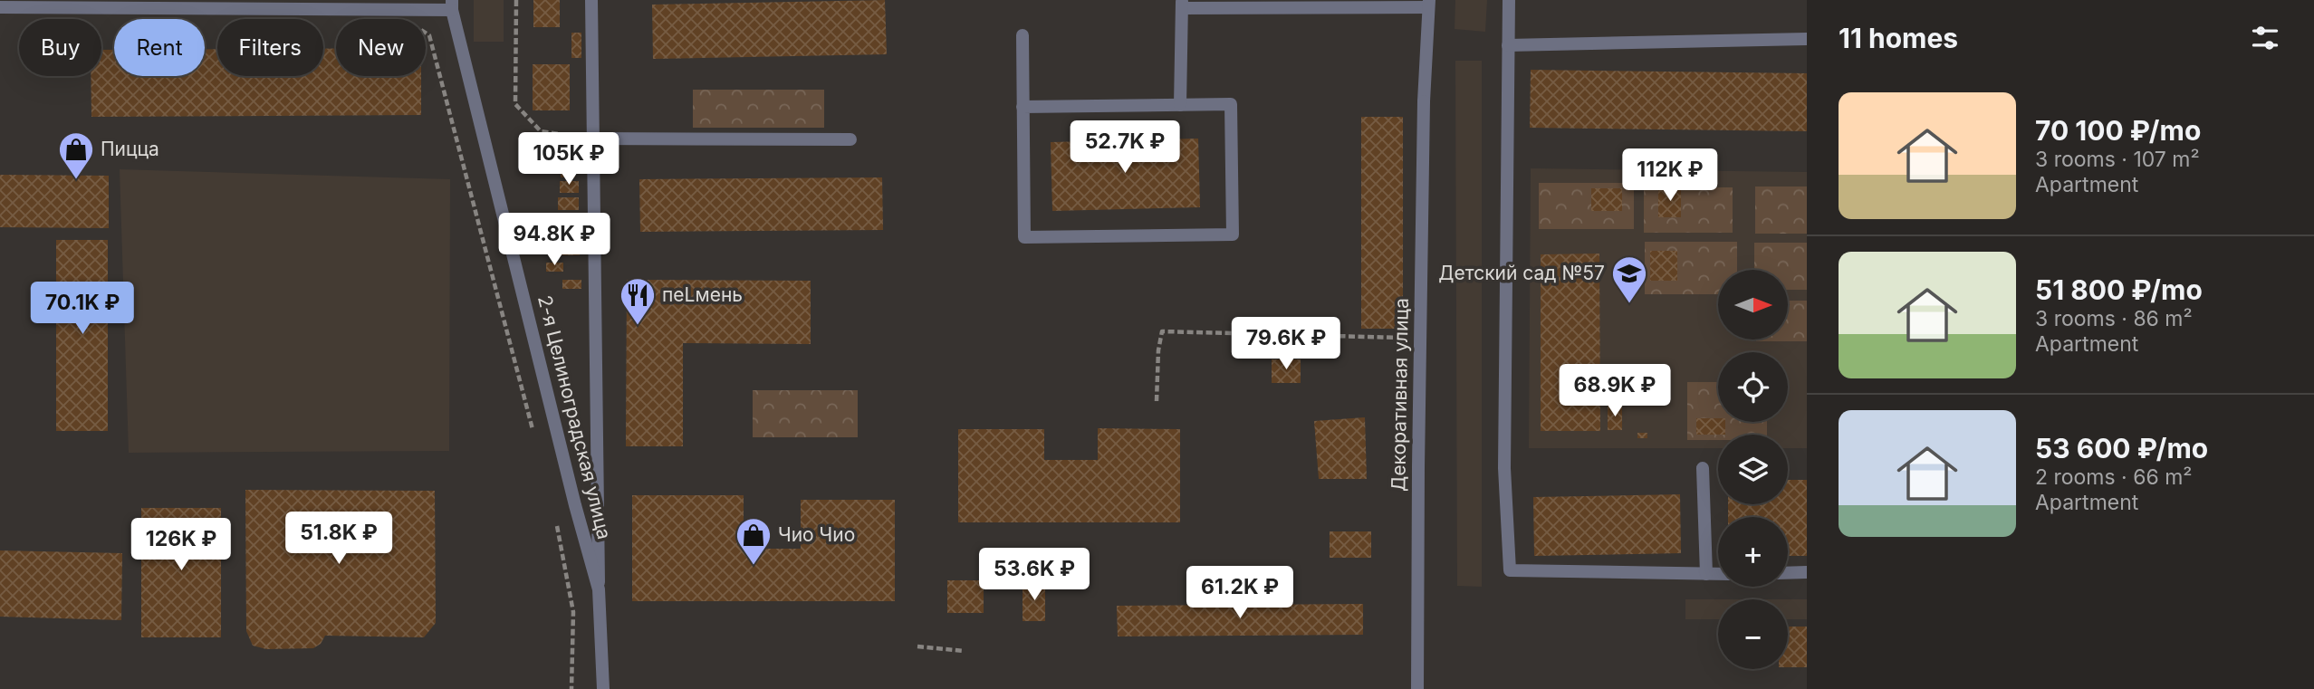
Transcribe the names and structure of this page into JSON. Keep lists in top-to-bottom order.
{
  "streets": {
    "street": ["Декоративная улица", "2-я Целиноградская улица"]
  },
  "places": {
    "shop": ["Пицца", "Чио Чио"],
    "school or university": ["Детский сад №57"],
    "restaurant": ["пеLмень"]
  },
  "north": "right",
  "page": {
    "heading": "11 homes",
    "chip": [
      "Buy",
      "Rent",
      "Filters",
      "New"
    ],
    "list": [
      {
        "name": "70 100 ₽/mo",
        "note": "3 rooms · 107 m² · Apartment"
      },
      {
        "name": "51 800 ₽/mo",
        "note": "3 rooms · 86 m² · Apartment"
      },
      {
        "name": "53 600 ₽/mo",
        "note": "2 rooms · 66 m² · Apartment"
      }
    ],
    "price": [
      "52.7K ₽",
      "105K ₽",
      "112K ₽",
      "94.8K ₽",
      "70.1K ₽",
      "79.6K ₽",
      "68.9K ₽",
      "51.8K ₽",
      "126K ₽",
      "53.6K ₽",
      "61.2K ₽"
    ],
    "map_buttons": ["+", "−"]
  }
}
